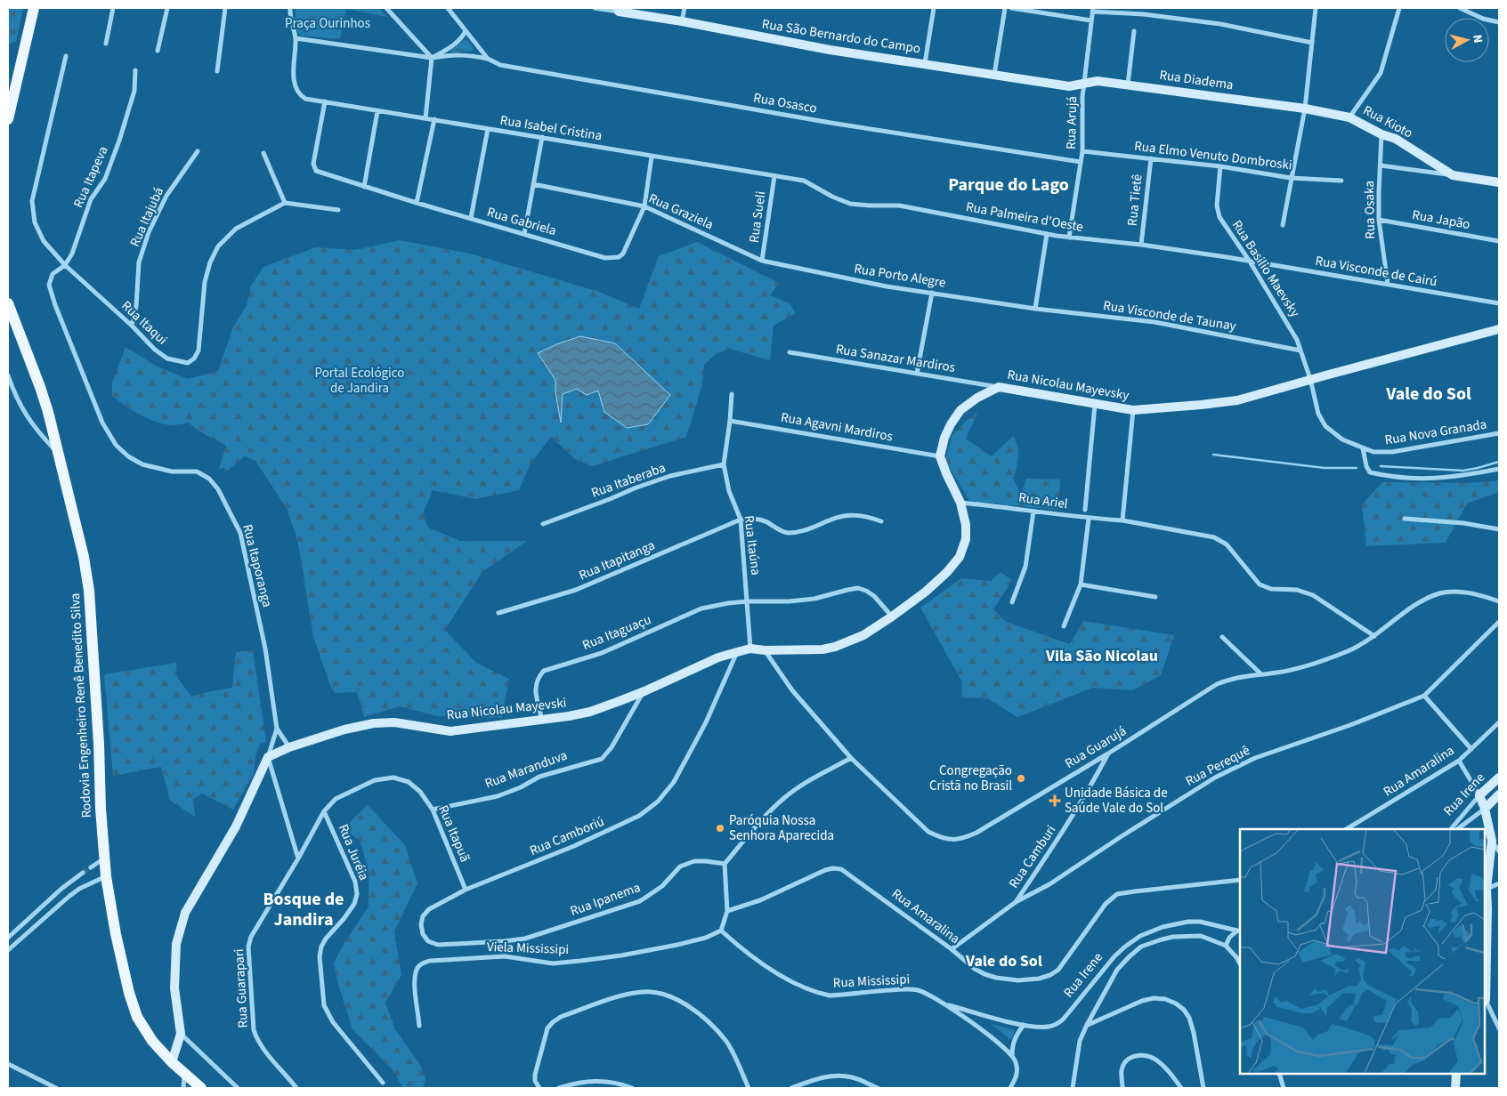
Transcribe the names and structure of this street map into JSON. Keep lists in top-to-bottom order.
{
  "streets": {
    "main road": ["Rodovia Engenheiro Renê Benedito Silva"],
    "street": [
      "Rua São Bernardo do Campo",
      "Rua Diadema",
      "Rua Osasco",
      "Rua Kioto",
      "Rua Arujá",
      "Rua Isabel Cristina",
      "Rua Elmo Venuto Dombroski",
      "Rua Itapeva",
      "Rua Tietê",
      "Rua Osaka",
      "Rua Graziela",
      "Rua Itajubá",
      "Rua Sueli",
      "Rua Palmeira d'Oeste",
      "Rua Japão",
      "Rua Gabriela",
      "Rua Basilio Maevsky",
      "Rua Visconde de Cairú",
      "Rua Porto Alegre",
      "Rua Visconde de Taunay",
      "Rua Itaqui",
      "Rua Sanazar Mardiros",
      "Rua Nicolau Mayevsky",
      "Rua Agavni Mardiros",
      "Rua Nova Granada",
      "Rua Itaberaba",
      "Rua Ariel",
      "Rua Itaúna",
      "Rua Itapitanga",
      "Rua Itaporanga",
      "Rua Itaguaçu",
      "Rua Nicolau Mayevski",
      "Rua Guarujá",
      "Rua Perequê",
      "Rua Maranduva",
      "Rua Amaralina",
      "Rua Irene",
      "Rua Itapuã",
      "Rua Camboriú",
      "Rua Juréia",
      "Rua Camburi",
      "Rua Ipanema",
      "Viela Mississipi",
      "Rua Mississipi",
      "Rua Guarapari"
    ]
  },
  "crossings": [
    ["Rua São Bernardo do Campo", "Rua Diadema"],
    ["Rua São Bernardo do Campo", "Rua Arujá"],
    ["Rua Diadema", "Rua Kioto"],
    ["Rua Diadema", "Rua Arujá"],
    ["Rua Osasco", "Rua Arujá"],
    ["Rua Osasco", "Rua Isabel Cristina"],
    ["Rua Kioto", "Rua Osaka"],
    ["Rua Arujá", "Rua Elmo Venuto Dombroski"],
    ["Rua Arujá", "Rua Palmeira d'Oeste"],
    ["Rua Isabel Cristina", "Rua Sueli"],
    ["Rua Isabel Cristina", "Rua Palmeira d'Oeste"],
    ["Rua Isabel Cristina", "Rua Gabriela"],
    ["Rua Elmo Venuto Dombroski", "Rua Tietê"],
    ["Rua Elmo Venuto Dombroski", "Rua Basilio Maevsky"],
    ["Rua Itapeva", "Rua Itaqui"],
    ["Rua Itapeva", "Rua Itaporanga"],
    ["Rua Tietê", "Rua Palmeira d'Oeste"],
    ["Rua Osaka", "Rua Japão"],
    ["Rua Osaka", "Rua Visconde de Cairú"],
    ["Rua Graziela", "Rua Sueli"],
    ["Rua Graziela", "Rua Gabriela"],
    ["Rua Graziela", "Rua Porto Alegre"],
    ["Rua Itajubá", "Rua Itaqui"],
    ["Rua Sueli", "Rua Palmeira d'Oeste"],
    ["Rua Sueli", "Rua Porto Alegre"],
    ["Rua Palmeira d'Oeste", "Rua Basilio Maevsky"],
    ["Rua Palmeira d'Oeste", "Rua Visconde de Cairú"],
    ["Rua Basilio Maevsky", "Rua Visconde de Cairú"],
    ["Rua Basilio Maevsky", "Rua Visconde de Taunay"],
    ["Rua Basilio Maevsky", "Rua Nicolau Mayevsky"],
    ["Rua Basilio Maevsky", "Rua Nova Granada"],
    ["Rua Porto Alegre", "Rua Visconde de Taunay"],
    ["Rua Itaqui", "Rua Itaporanga"],
    ["Rua Sanazar Mardiros", "Rua Nicolau Mayevsky"],
    ["Rua Nicolau Mayevsky", "Rua Agavni Mardiros"],
    ["Rua Nicolau Mayevsky", "Rua Nova Granada"],
    ["Rua Agavni Mardiros", "Rua Itaúna"],
    ["Rua Itaberaba", "Rua Itaúna"],
    ["Rua Ariel", "Rua Guarujá"],
    ["Rua Itaúna", "Rua Itapitanga"],
    ["Rua Itaúna", "Rua Itaguaçu"],
    ["Rua Itaúna", "Rua Nicolau Mayevski"],
    ["Rua Itaporanga", "Rua Nicolau Mayevski"],
    ["Rua Itaguaçu", "Rua Nicolau Mayevski"],
    ["Rua Nicolau Mayevski", "Rua Maranduva"],
    ["Rua Nicolau Mayevski", "Rua Camboriú"],
    ["Rua Guarujá", "Rua Camburi"],
    ["Rua Perequê", "Rua Amaralina"],
    ["Rua Perequê", "Rua Camburi"],
    ["Rua Maranduva", "Rua Itapuã"],
    ["Rua Irene", "Rua Mississipi"],
    ["Rua Itapuã", "Rua Camboriú"],
    ["Rua Itapuã", "Rua Juréia"],
    ["Rua Itapuã", "Rua Guarapari"],
    ["Rua Camboriú", "Rua Ipanema"],
    ["Viela Mississipi", "Rua Mississipi"]
  ],
  "districts": [
    "Parque do Lago",
    "Vale do Sol",
    "Vila São Nicolau",
    "Bosque de Jandira",
    "Vale do Sol"
  ],
  "parks": ["Praça Ourinhos", "Portal Ecológico de Jandira"],
  "places": {
    "other": ["Congregação Cristã no Brasil", "Paróquia Nossa Senhora Aparecida"],
    "health": ["Unidade Básica de Saúde Vale do Sol"]
  },
  "north": "right"
}
